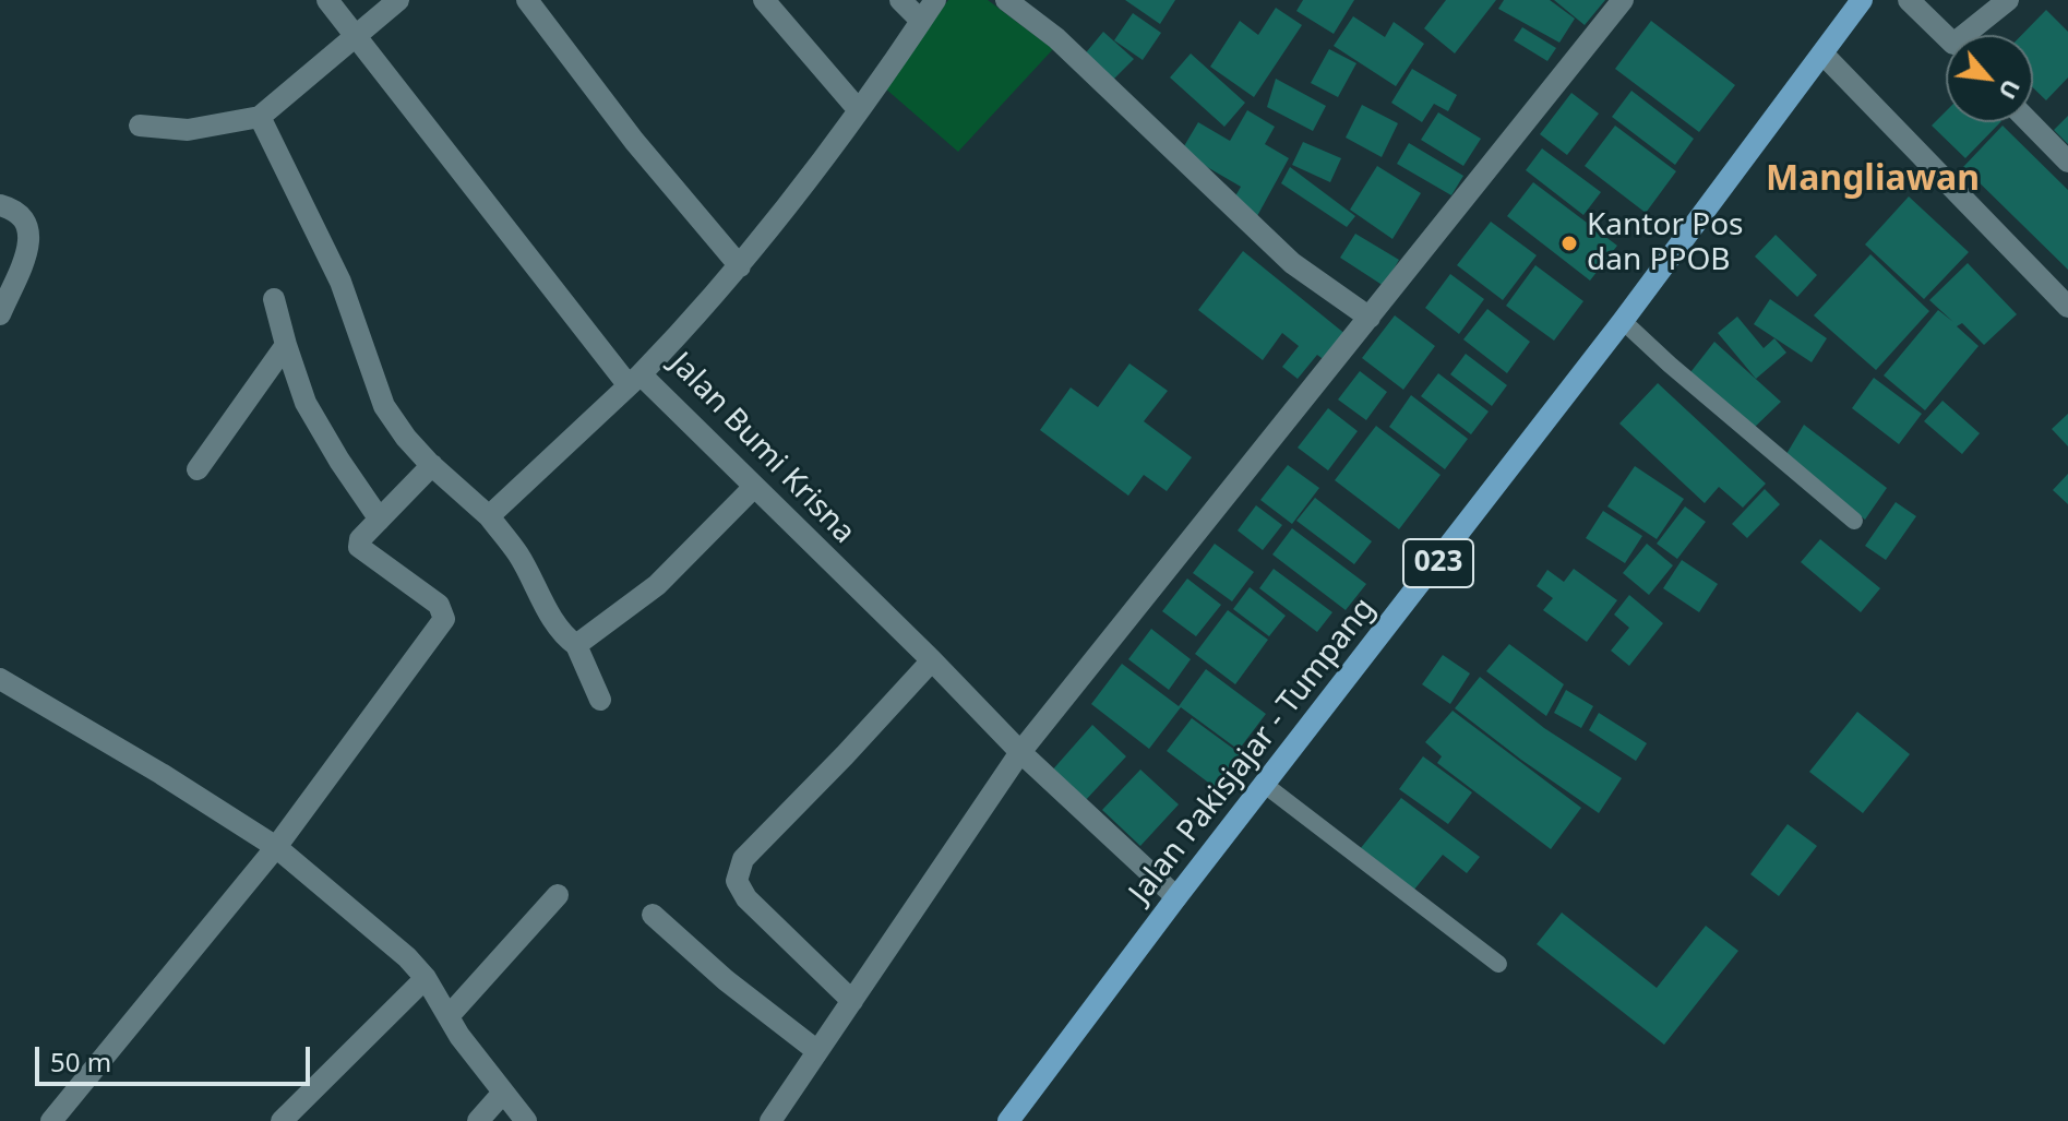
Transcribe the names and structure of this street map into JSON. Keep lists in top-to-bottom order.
{
  "streets": {
    "main road": ["023", "Jalan Pakisjajar - Tumpang"],
    "street": ["Jalan Bumi Krisna"]
  },
  "crossings": [
    ["Jalan Bumi Krisna", "Jalan Pakisjajar - Tumpang"]
  ],
  "districts": ["Mangliawan"],
  "places": ["Kantor Pos dan PPOB"],
  "scale_bar": "50 m",
  "north": "bottom right"
}
